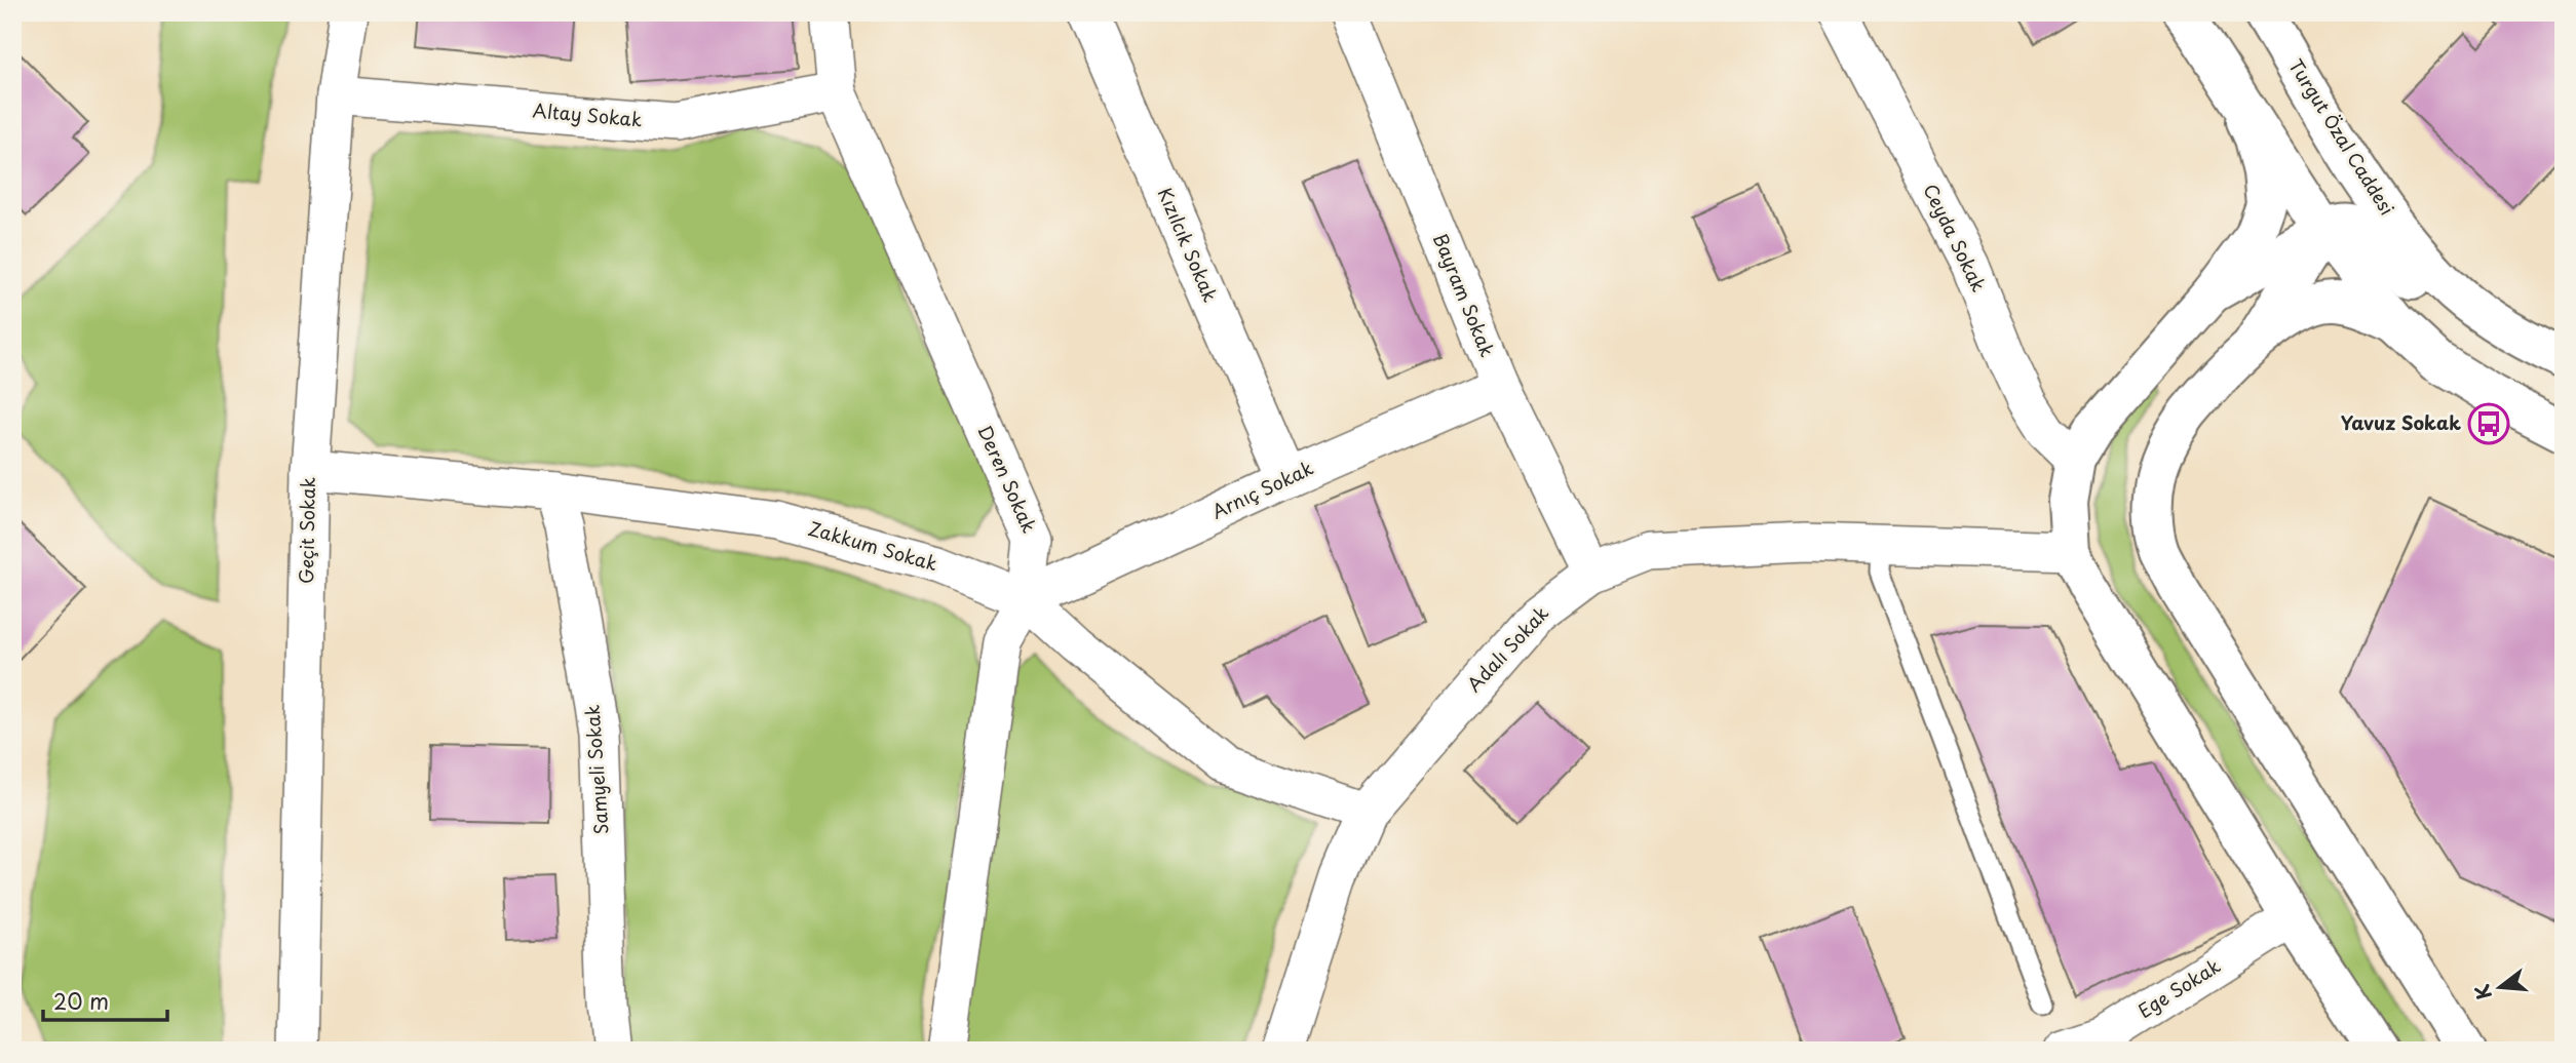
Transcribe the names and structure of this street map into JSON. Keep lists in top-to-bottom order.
{
  "streets": {
    "main road": ["Turgut Özal Caddesi"],
    "street": [
      "Altay Sokak",
      "Ceyda Sokak",
      "Kızılcık Sokak",
      "Bayram Sokak",
      "Deren Sokak",
      "Arnıç Sokak",
      "Geçit Sokak",
      "Zakkum Sokak",
      "Adalı Sokak",
      "Samyeli Sokak",
      "Ege Sokak"
    ]
  },
  "crossings": [
    ["Altay Sokak", "Deren Sokak"],
    ["Altay Sokak", "Geçit Sokak"],
    ["Kızılcık Sokak", "Arnıç Sokak"],
    ["Bayram Sokak", "Arnıç Sokak"],
    ["Bayram Sokak", "Adalı Sokak"],
    ["Deren Sokak", "Arnıç Sokak"],
    ["Deren Sokak", "Zakkum Sokak"],
    ["Arnıç Sokak", "Zakkum Sokak"],
    ["Geçit Sokak", "Zakkum Sokak"],
    ["Zakkum Sokak", "Adalı Sokak"],
    ["Zakkum Sokak", "Samyeli Sokak"]
  ],
  "places": {
    "bus stop": ["Yavuz Sokak"]
  },
  "scale_bar": "20 m",
  "north": "left"
}
